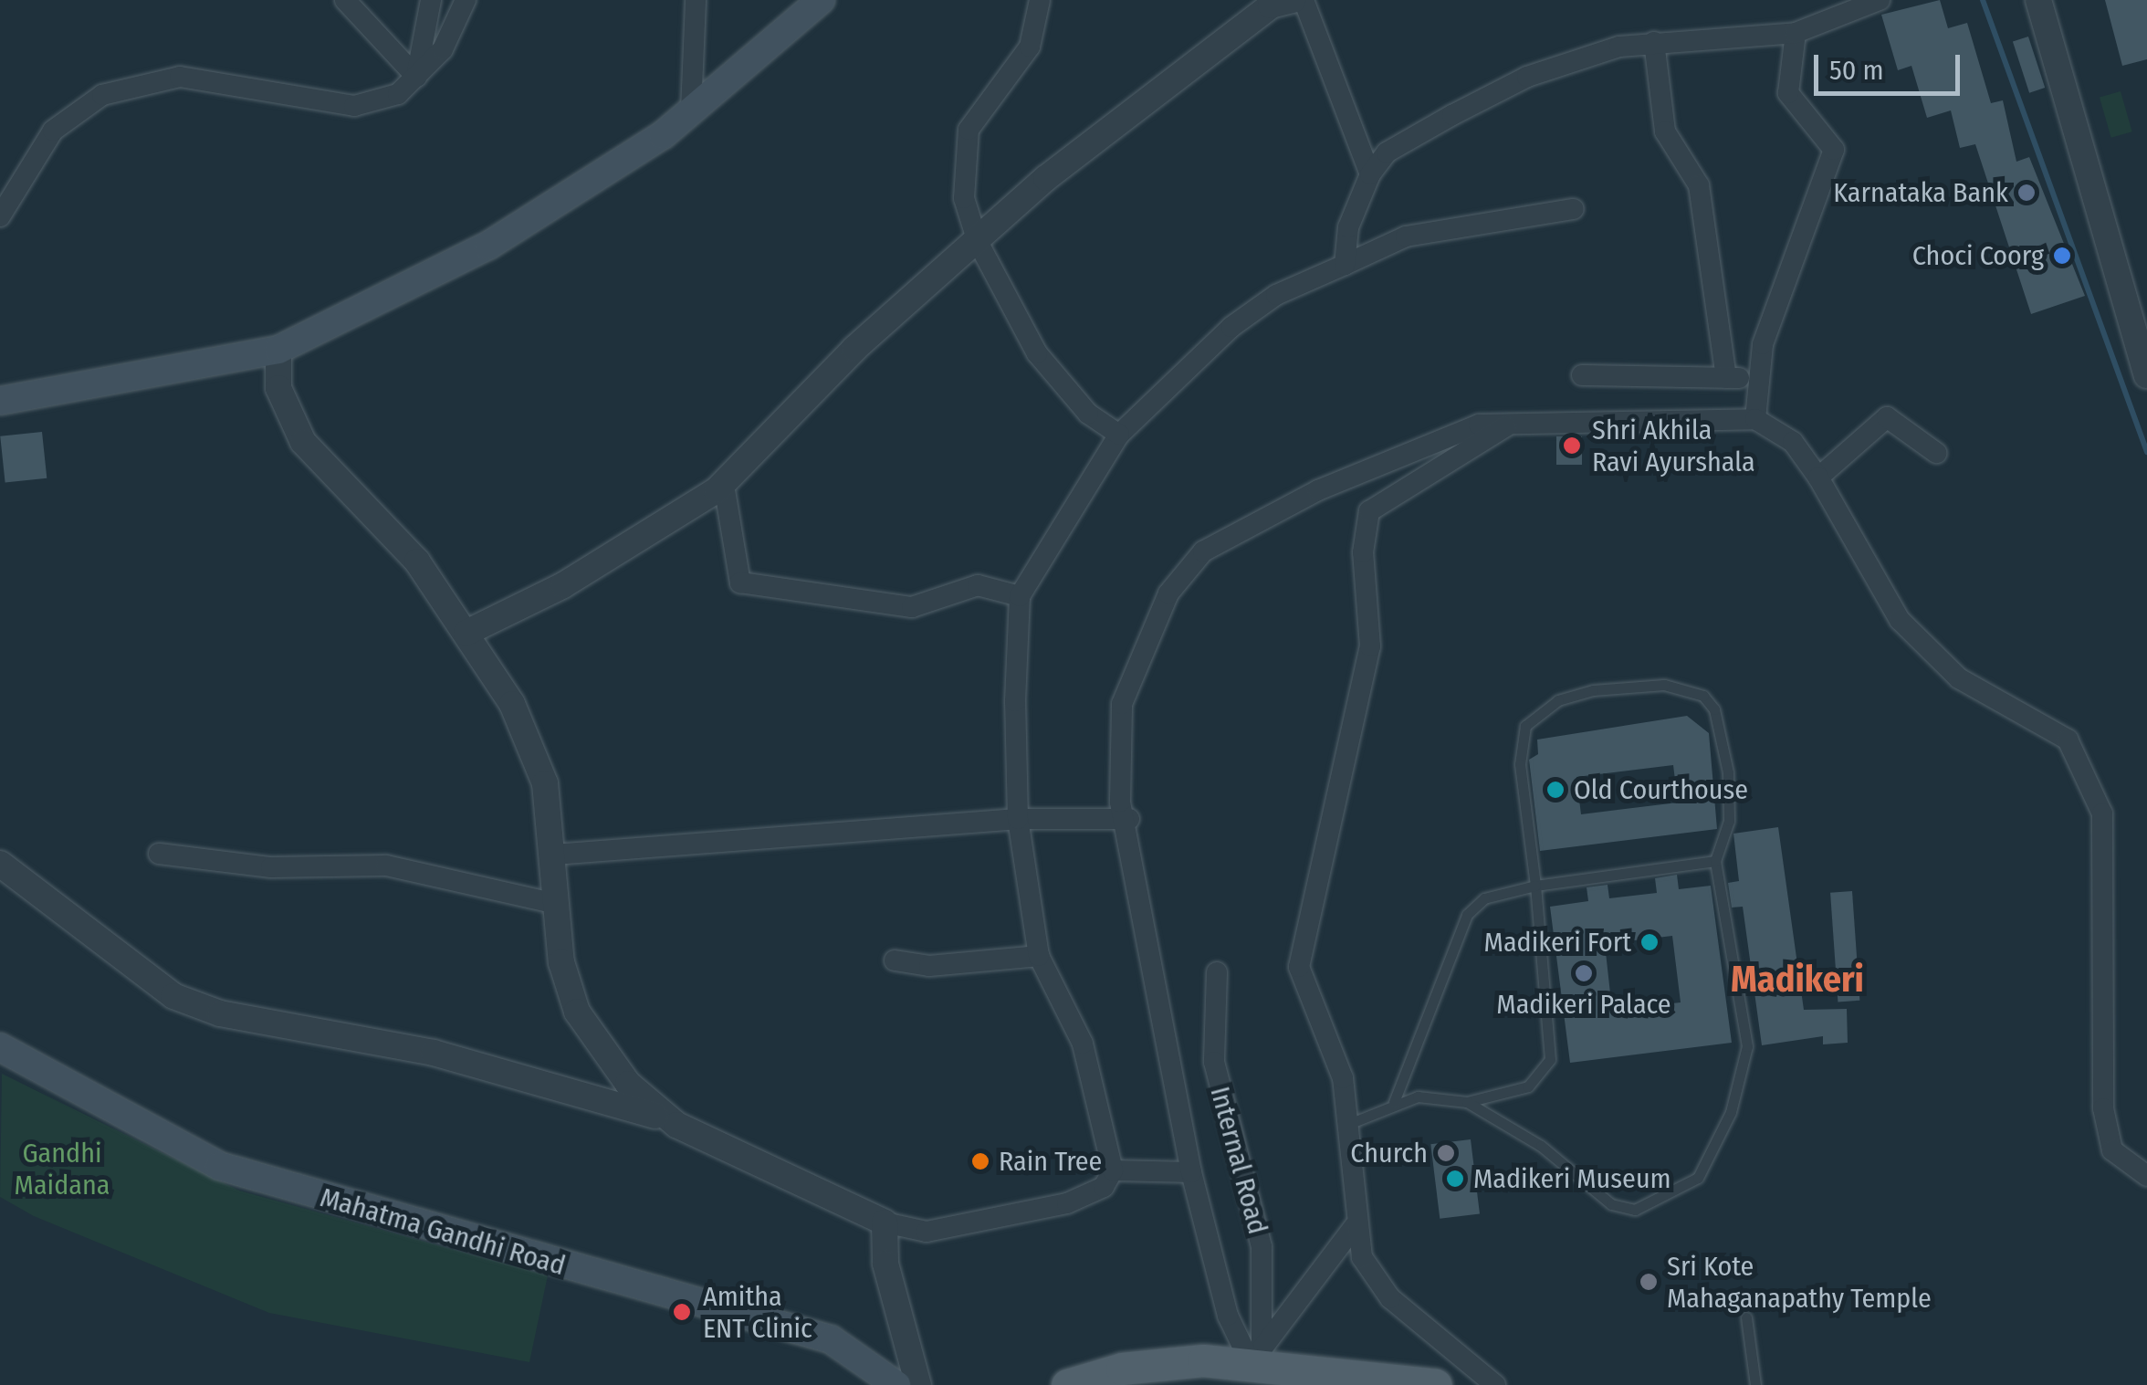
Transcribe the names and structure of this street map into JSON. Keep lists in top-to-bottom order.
{
  "streets": {
    "main road": ["Mahatma Gandhi Road"],
    "street": ["Internal Road"]
  },
  "districts": ["Madikeri"],
  "parks": ["Gandhi Maidana"],
  "places": [
    "Karnataka Bank",
    "Choci Coorg",
    "Shri Akhila Ravi Ayurshala",
    "Old Courthouse",
    "Madikeri Fort",
    "Madikeri Palace",
    "Church",
    "Rain Tree",
    "Madikeri Museum",
    "Sri Kote Mahaganapathy Temple",
    "Amitha ENT Clinic"
  ],
  "scale_bar": "50 m"
}
